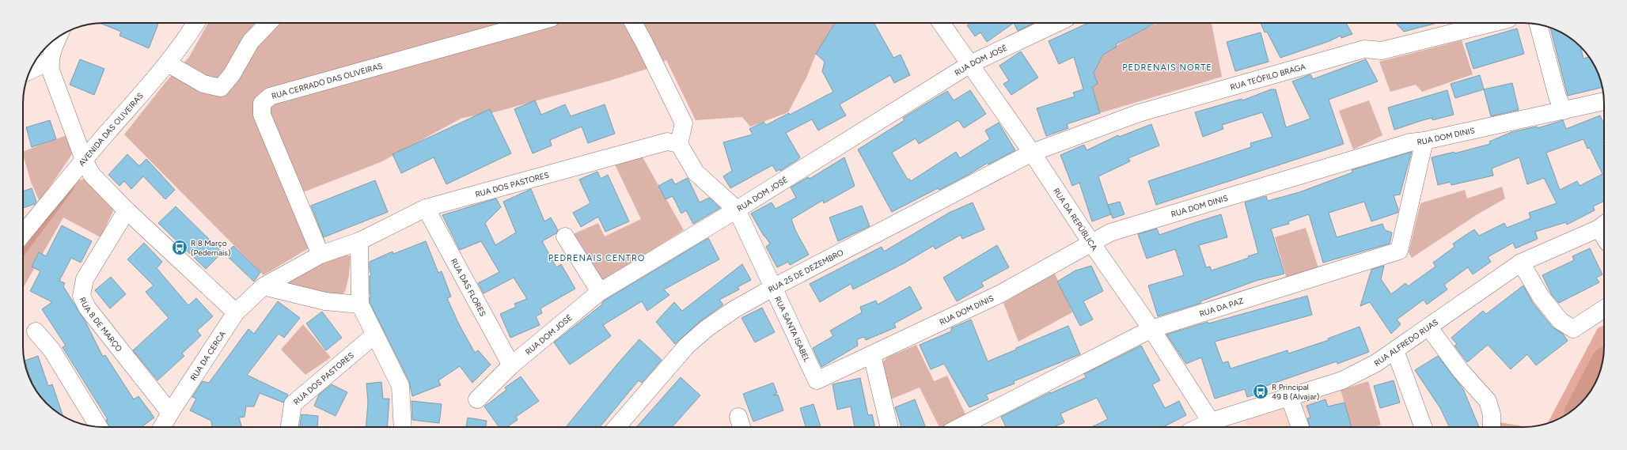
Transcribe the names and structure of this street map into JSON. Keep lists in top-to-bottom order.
{
  "streets": {
    "street": [
      "RUA DOM JOSÉ",
      "RUA TEÓFILO BRAGA",
      "RUA CERRADO DAS OLIVEIRAS",
      "AVENIDA DAS OLIVEIRAS",
      "RUA DOM DINIS",
      "RUA DOS PASTORES",
      "RUA DA REPÚBLICA",
      "RUA 25 DE DEZEMBRO",
      "RUA DAS FLORES",
      "RUA DA PAZ",
      "RUA 8 DE MARÇO",
      "RUA SANTA ISABEL",
      "RUA ALFREDO RUAS",
      "RUA DA CERCA"
    ]
  },
  "crossings": [
    ["RUA DOM JOSÉ", "RUA DA REPÚBLICA"],
    ["RUA DOM JOSÉ", "RUA DAS FLORES"],
    ["RUA DOM JOSÉ", "RUA SANTA ISABEL"],
    ["RUA TEÓFILO BRAGA", "RUA DA REPÚBLICA"],
    ["RUA TEÓFILO BRAGA", "RUA 25 DE DEZEMBRO"],
    ["RUA CERRADO DAS OLIVEIRAS", "RUA DA CERCA"],
    ["RUA DOM DINIS", "RUA DA REPÚBLICA"],
    ["RUA DOM DINIS", "RUA DA PAZ"],
    ["RUA DOM DINIS", "RUA SANTA ISABEL"],
    ["RUA DOS PASTORES", "RUA DAS FLORES"],
    ["RUA DOS PASTORES", "RUA DA CERCA"],
    ["RUA DA REPÚBLICA", "RUA 25 DE DEZEMBRO"],
    ["RUA DA REPÚBLICA", "RUA DA PAZ"],
    ["RUA DA REPÚBLICA", "RUA ALFREDO RUAS"],
    ["RUA 25 DE DEZEMBRO", "RUA SANTA ISABEL"],
    ["RUA 8 DE MARÇO", "RUA DA CERCA"]
  ],
  "districts": ["PEDRENAIS NORTE", "PEDRENAIS CENTRO"],
  "places": {
    "bus stop": ["R 8 Março (Pedernais)", "R Principal 49 B (Alvajar)"]
  }
}
